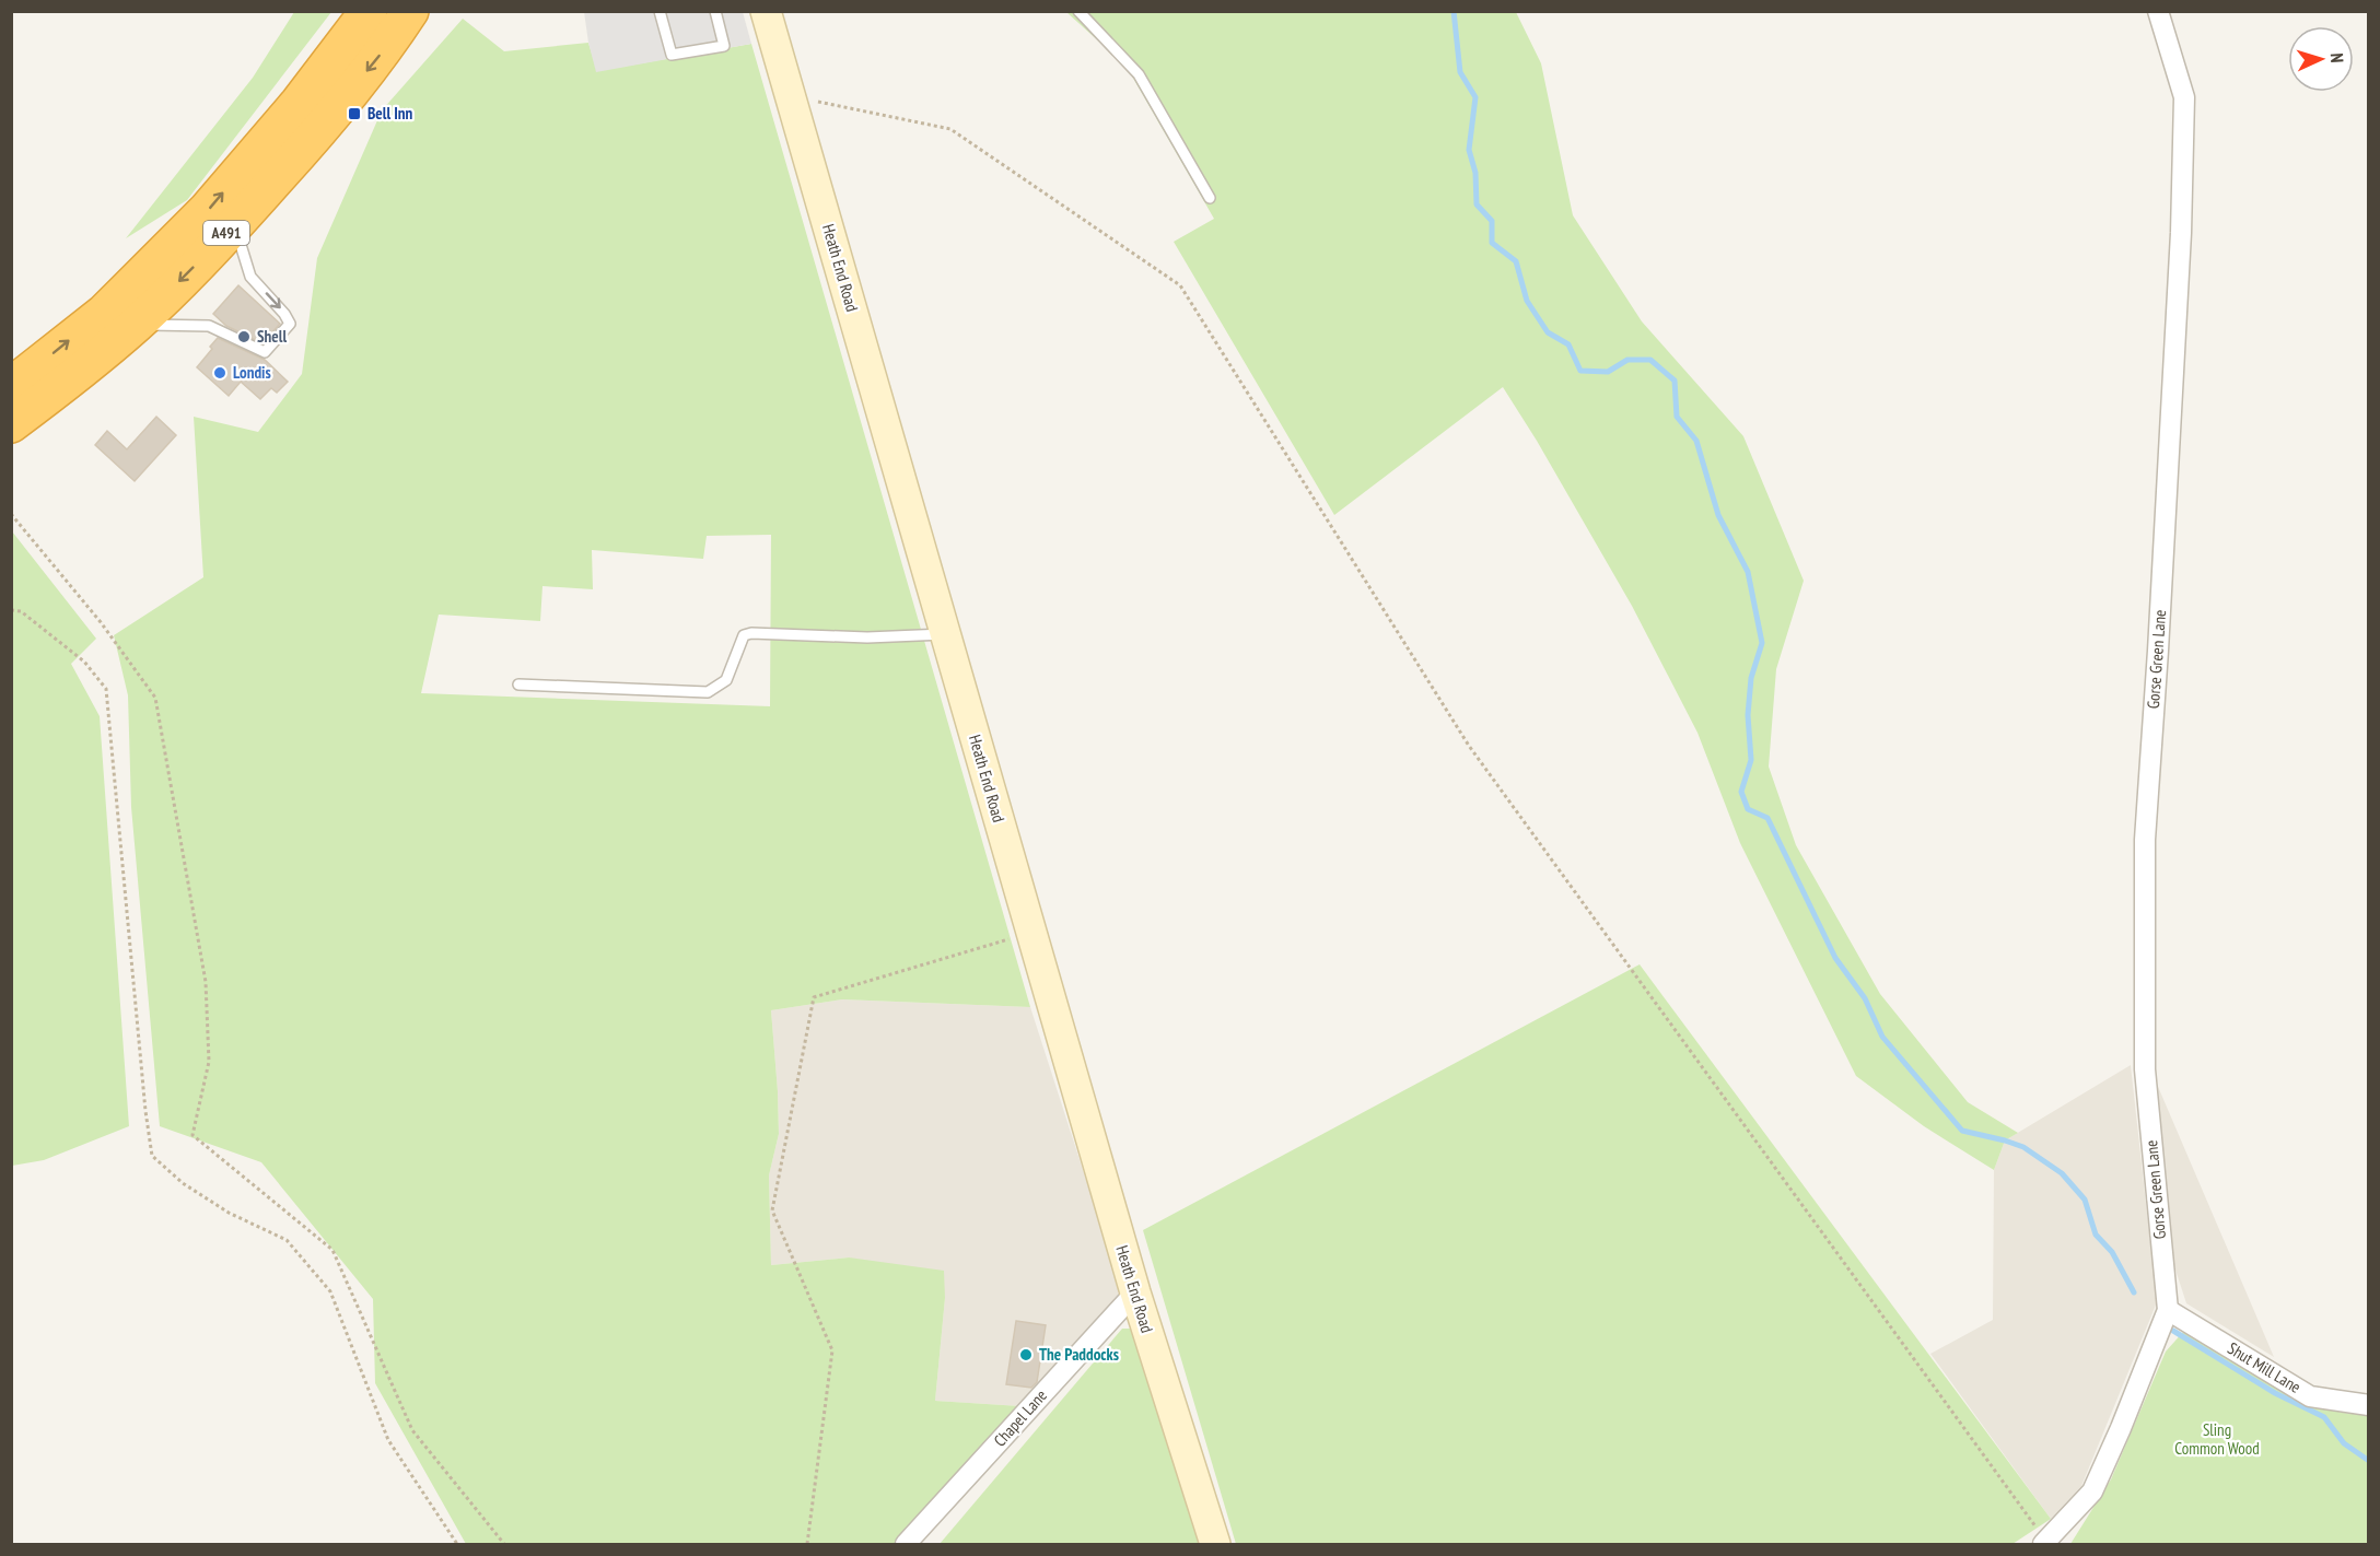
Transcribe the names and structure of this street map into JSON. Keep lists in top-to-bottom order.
{
  "streets": {
    "highway": ["A491"],
    "street": [
      "Heath End Road",
      "Gorse Green Lane",
      "Shut Mill Lane",
      "Chapel Lane"
    ]
  },
  "crossings": [
    ["Heath End Road", "Chapel Lane"],
    ["Gorse Green Lane", "Shut Mill Lane"]
  ],
  "parks": ["Sling Common Wood"],
  "places": {
    "transit": ["Bell Inn"],
    "other": ["Shell", "Londis", "The Paddocks"]
  },
  "north": "right"
}
